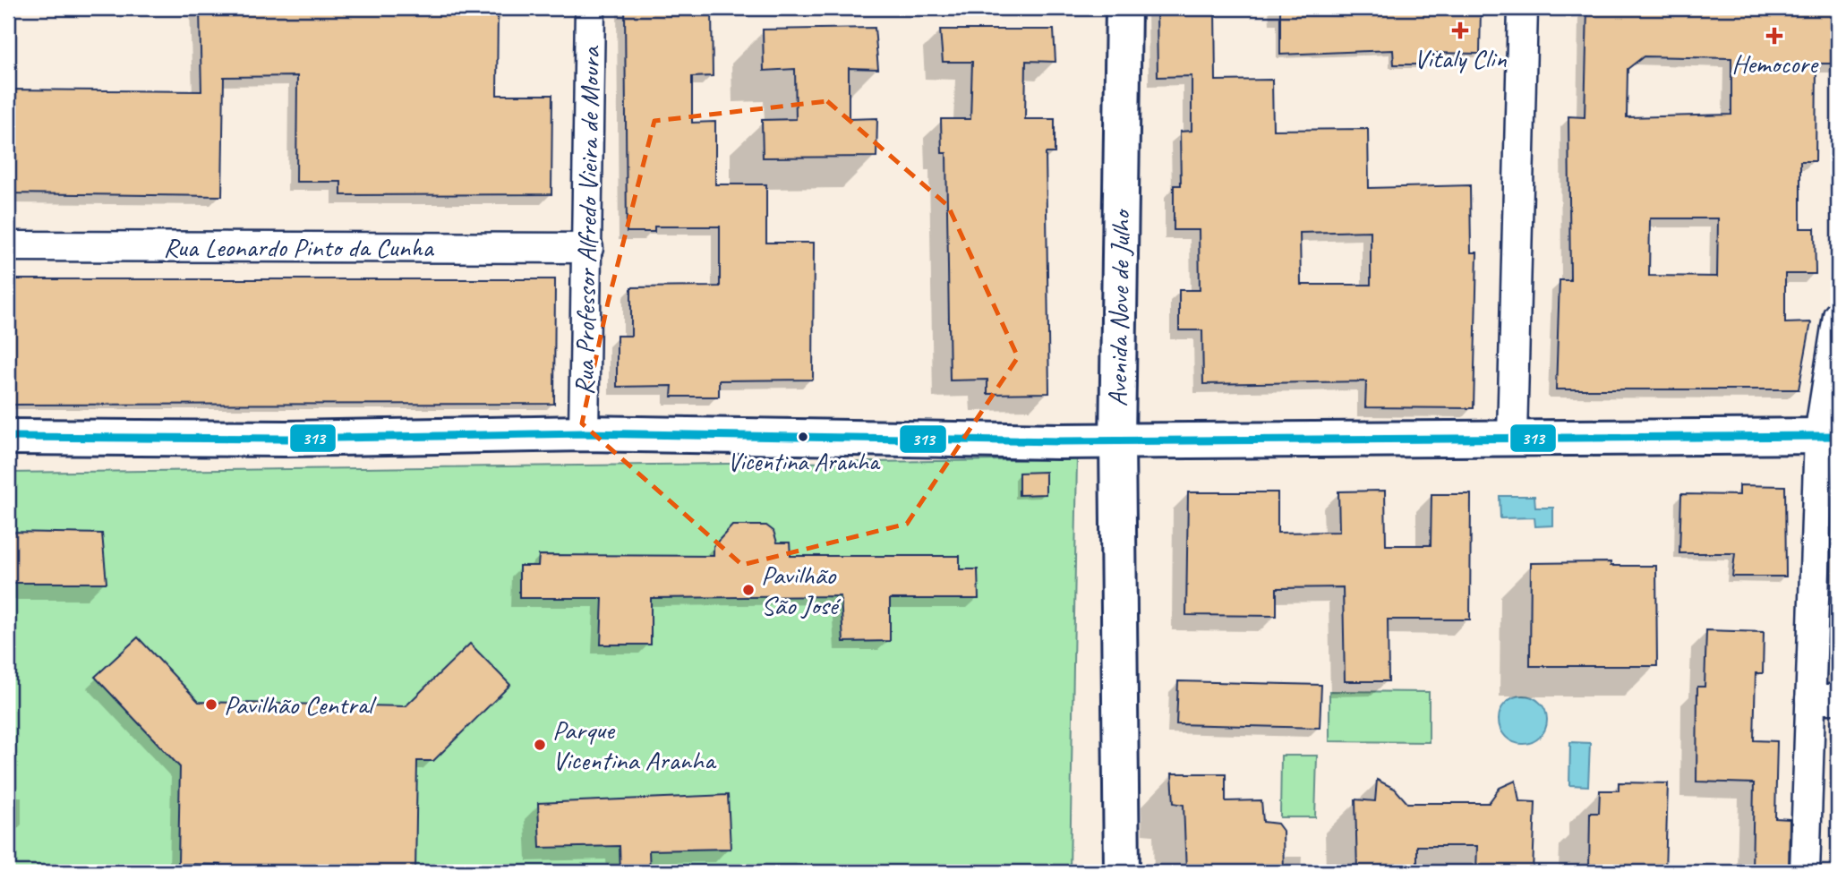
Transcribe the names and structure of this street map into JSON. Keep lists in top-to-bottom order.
{
  "streets": {
    "main road": ["Avenida Nove de Julho"],
    "street": ["Rua Professor Alfredo Vieira de Moura", "Rua Leonardo Pinto da Cunha"]
  },
  "crossings": [
    ["Rua Professor Alfredo Vieira de Moura", "Rua Leonardo Pinto da Cunha"]
  ],
  "places": {
    "health": ["Vitaly Clin", "Hemocore"],
    "other": [
      "Vicentina Aranha",
      "Pavilhão São José",
      "Pavilhão Central",
      "Parque Vicentina Aranha"
    ]
  },
  "lines": ["transit line 313"]
}
